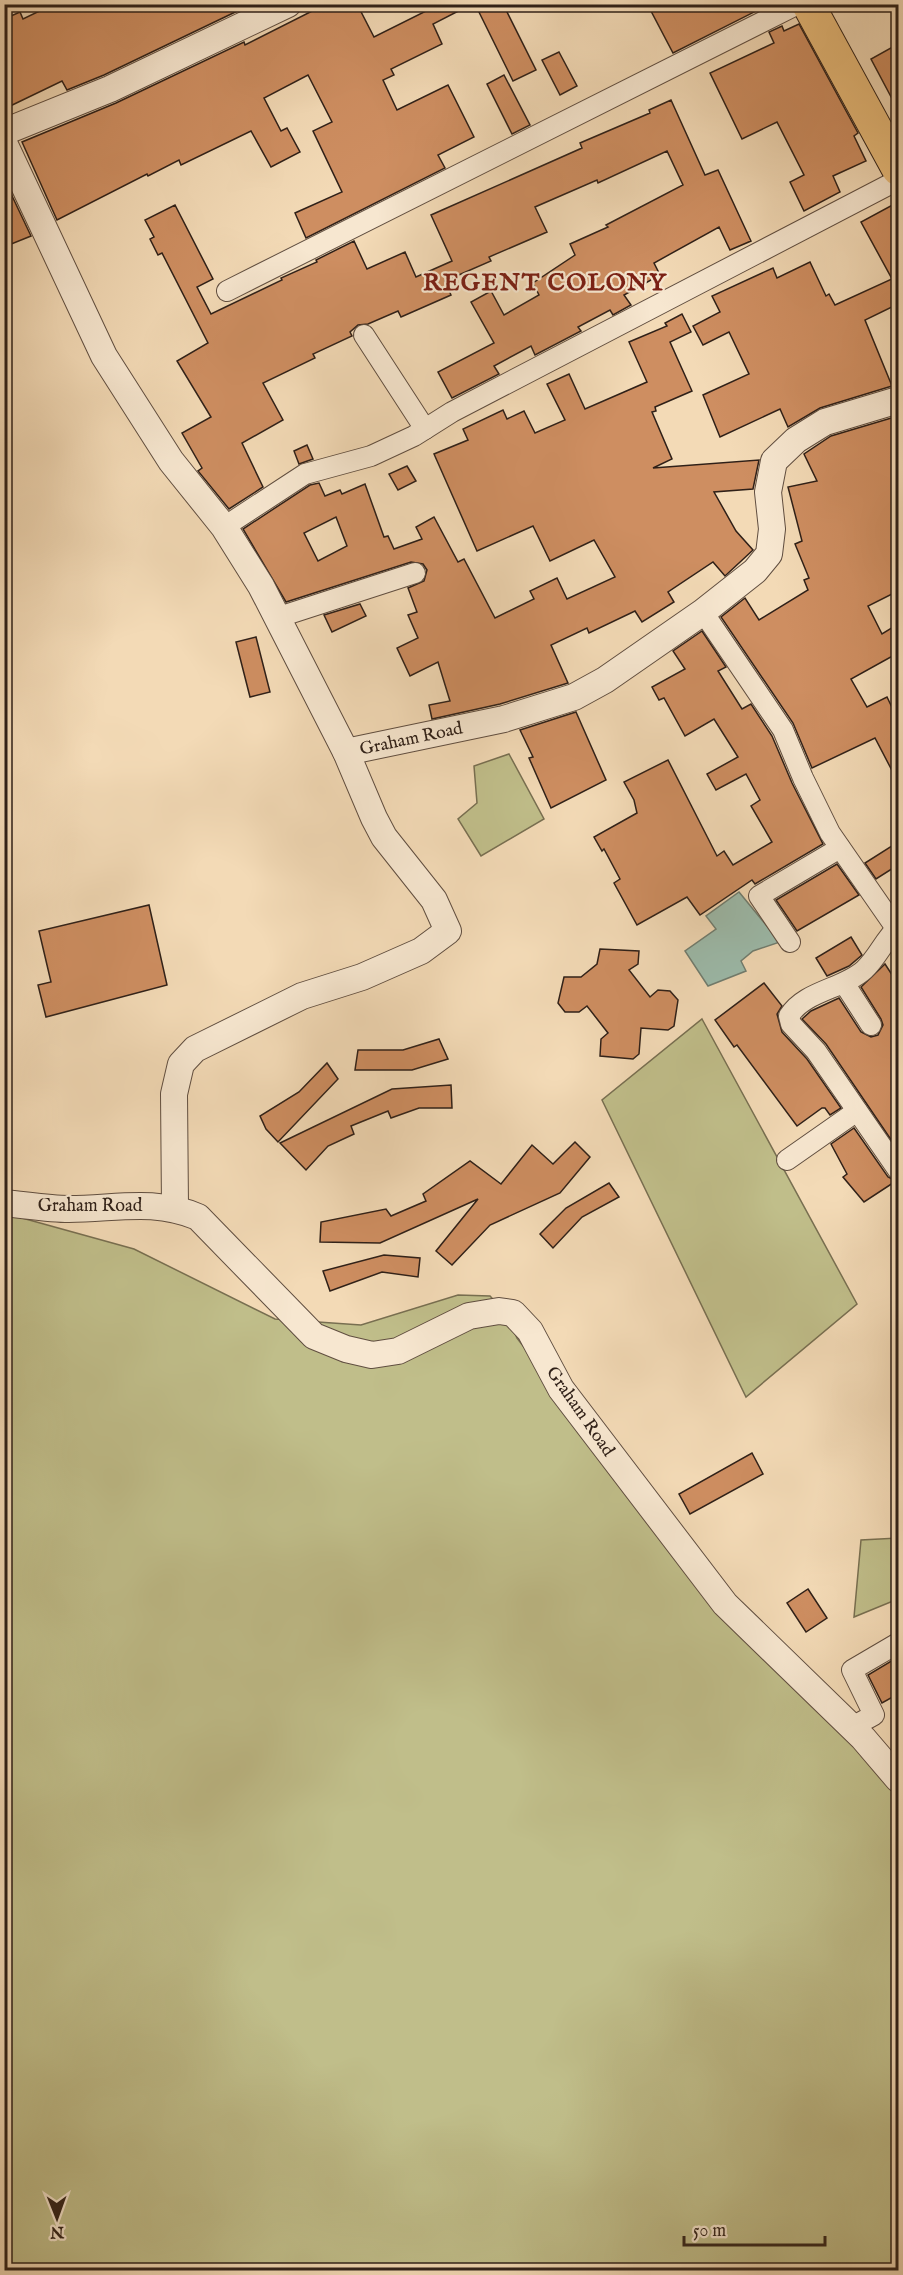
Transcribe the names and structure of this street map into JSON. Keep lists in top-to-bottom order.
{
  "streets": {
    "street": ["Graham Road"]
  },
  "districts": ["REGENT COLONY"],
  "scale_bar": "50 m",
  "north": "bottom"
}
